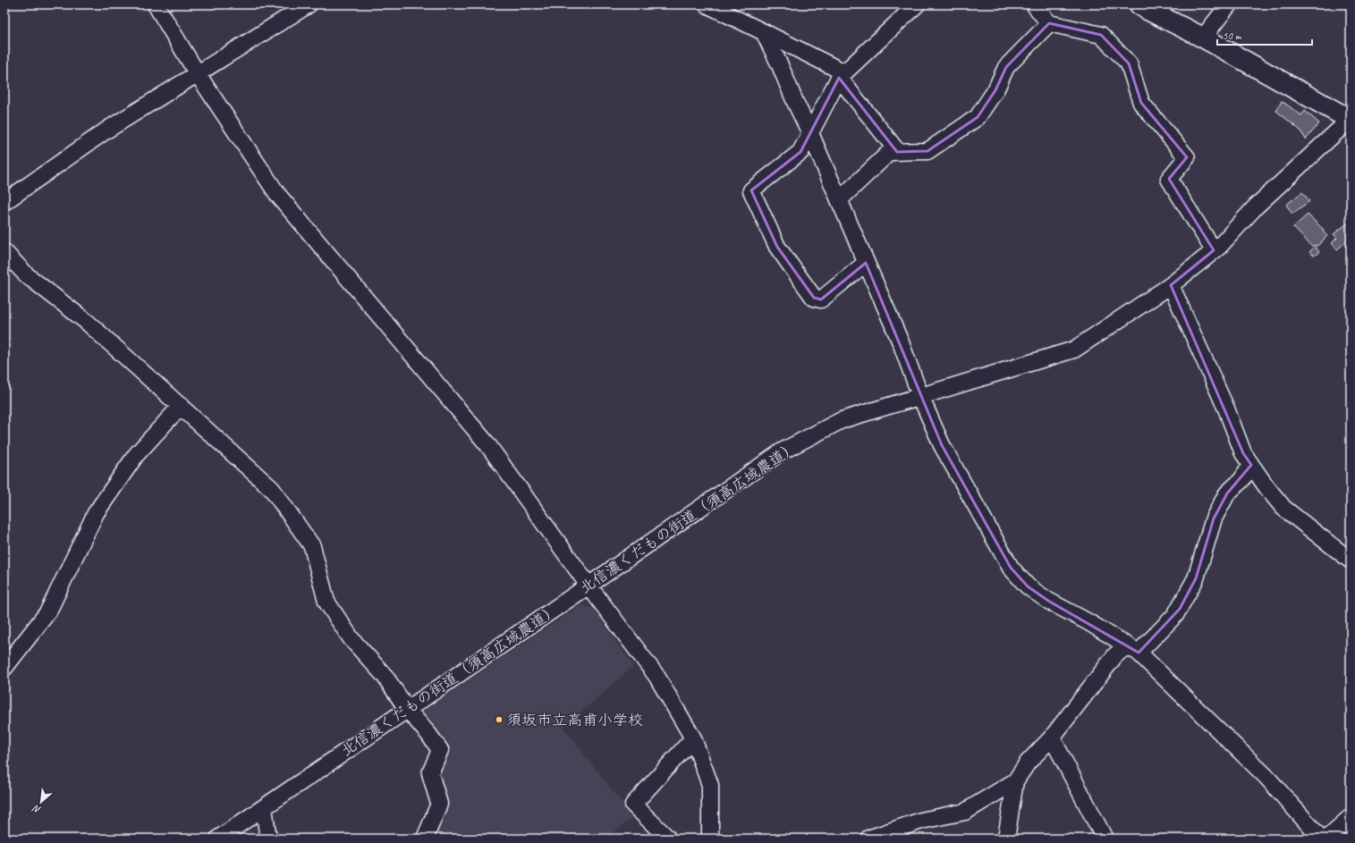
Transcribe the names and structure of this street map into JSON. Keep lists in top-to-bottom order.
{
  "streets": {
    "street": ["北信濃くだもの街道（須高広域農道）"]
  },
  "places": ["須坂市立高甫小学校"],
  "scale_bar": "50 m",
  "north": "bottom left"
}
